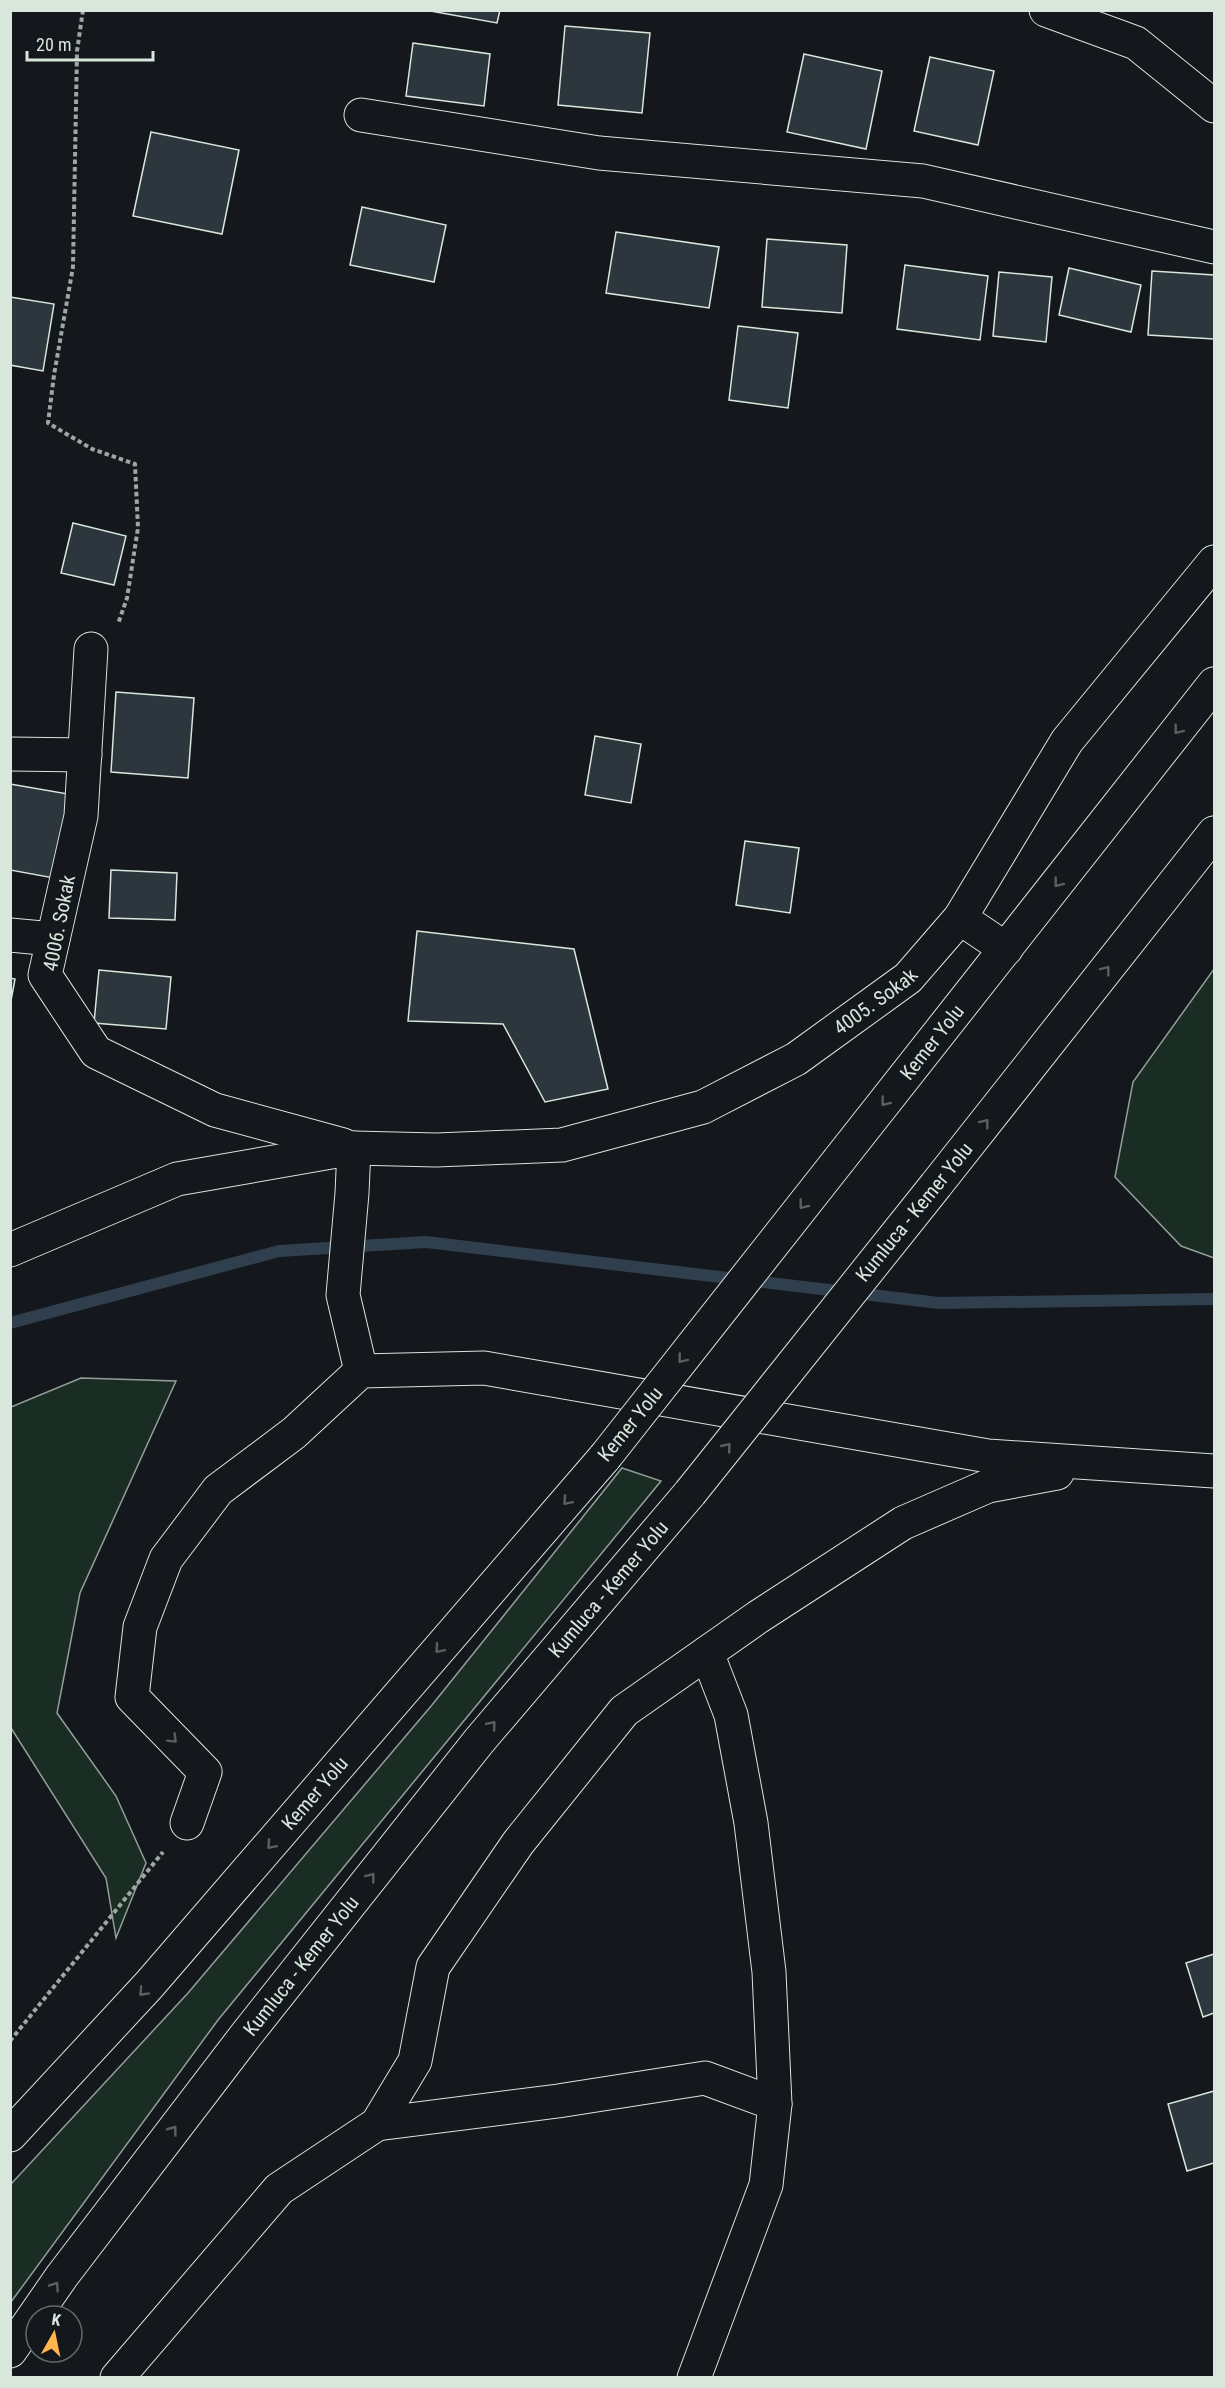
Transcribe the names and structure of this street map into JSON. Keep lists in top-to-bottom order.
{
  "streets": {
    "main road": [
      "4006. Sokak",
      "4005. Sokak",
      "Kemer Yolu",
      "Kumluca - Kemer Yolu"
    ]
  },
  "crossings": [
    ["4006. Sokak", "4005. Sokak"]
  ],
  "scale_bar": "20 m",
  "north": "top"
}
